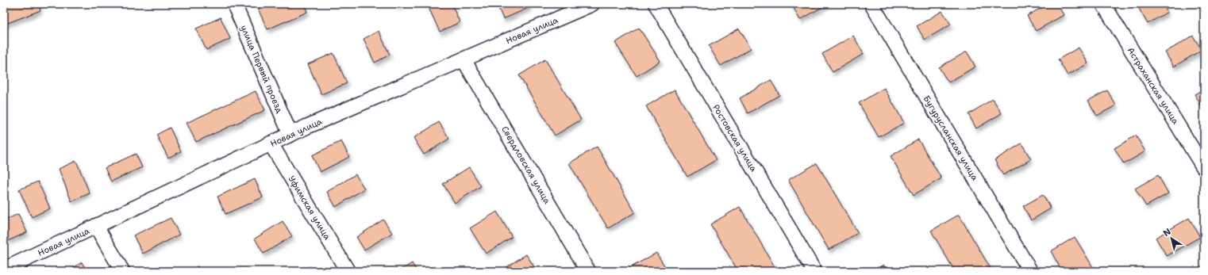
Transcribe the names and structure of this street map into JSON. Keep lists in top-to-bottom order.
{
  "streets": {
    "street": [
      "Новая улица",
      "улица Первый проезд",
      "Астраханская улица",
      "Ростовская улица",
      "Бугурусланская улица",
      "Свердловская улица",
      "Уфимская улица"
    ]
  },
  "crossings": [
    ["Новая улица", "улица Первый проезд"],
    ["Новая улица", "Свердловская улица"],
    ["Новая улица", "Уфимская улица"]
  ],
  "north": "top left"
}
